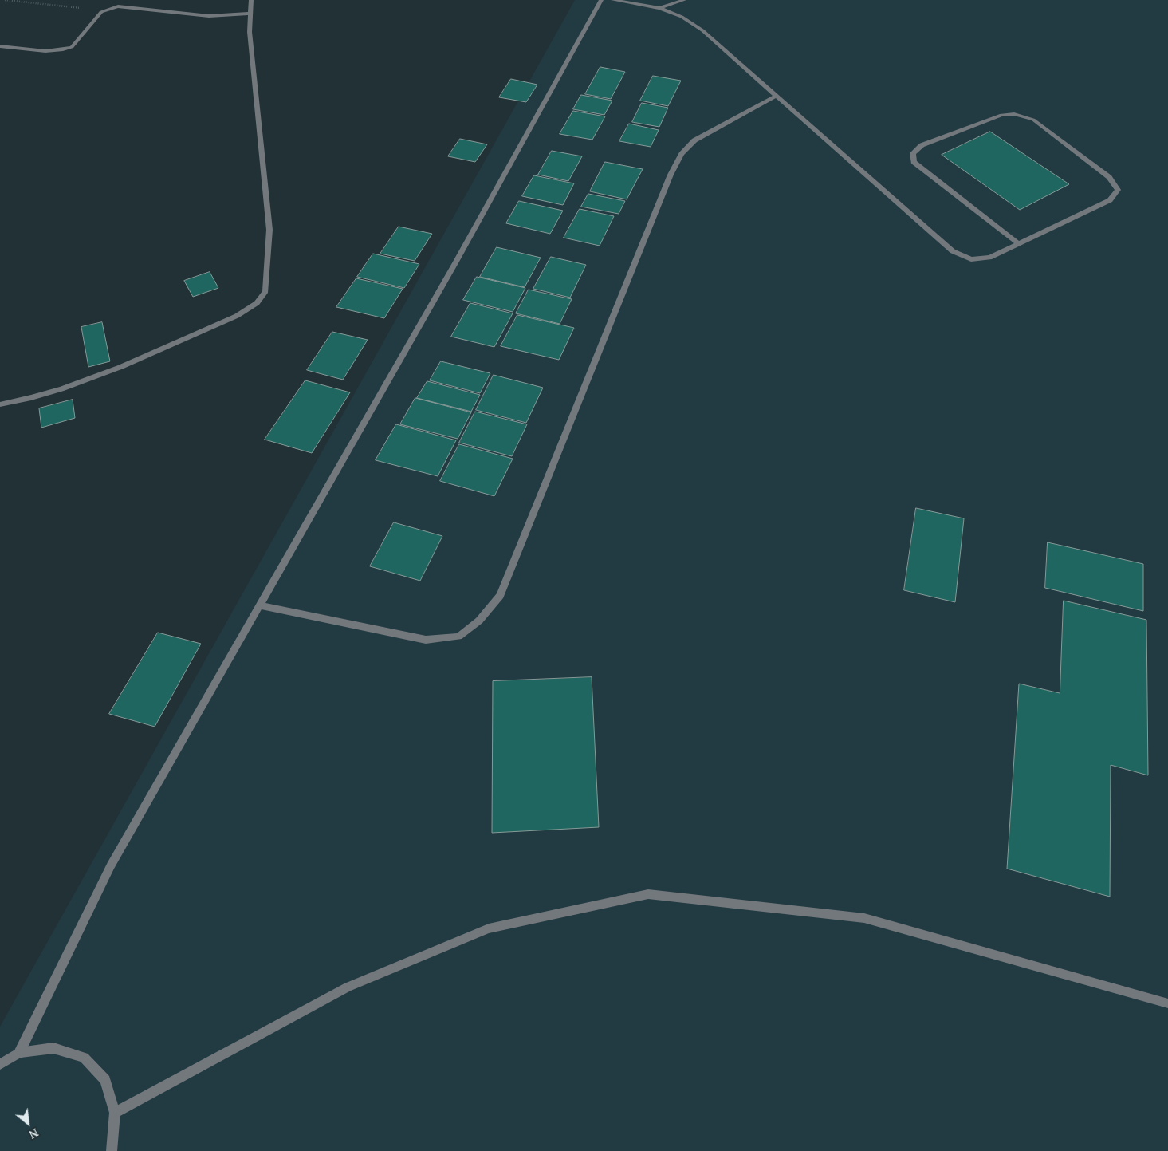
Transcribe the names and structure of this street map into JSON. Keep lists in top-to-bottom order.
{
  "north": "bottom right"
}
